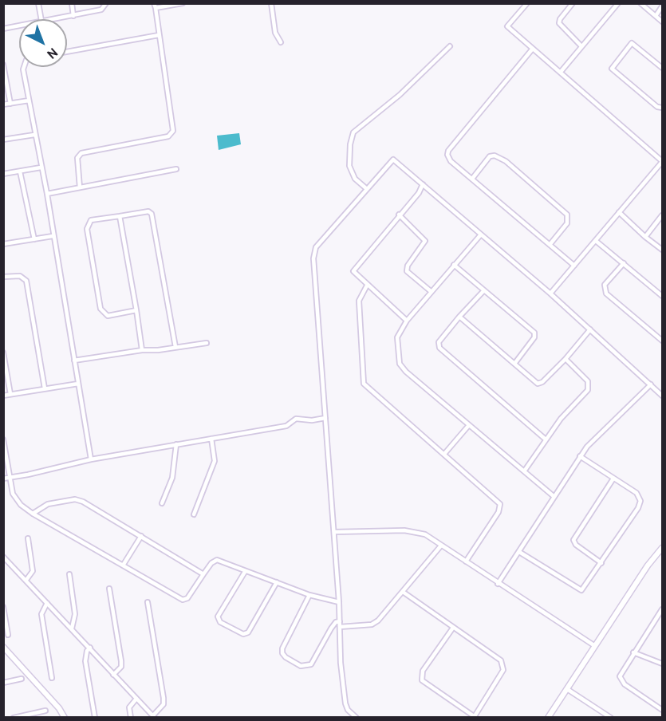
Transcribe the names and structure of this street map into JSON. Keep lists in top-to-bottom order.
{
  "north": "bottom right"
}
